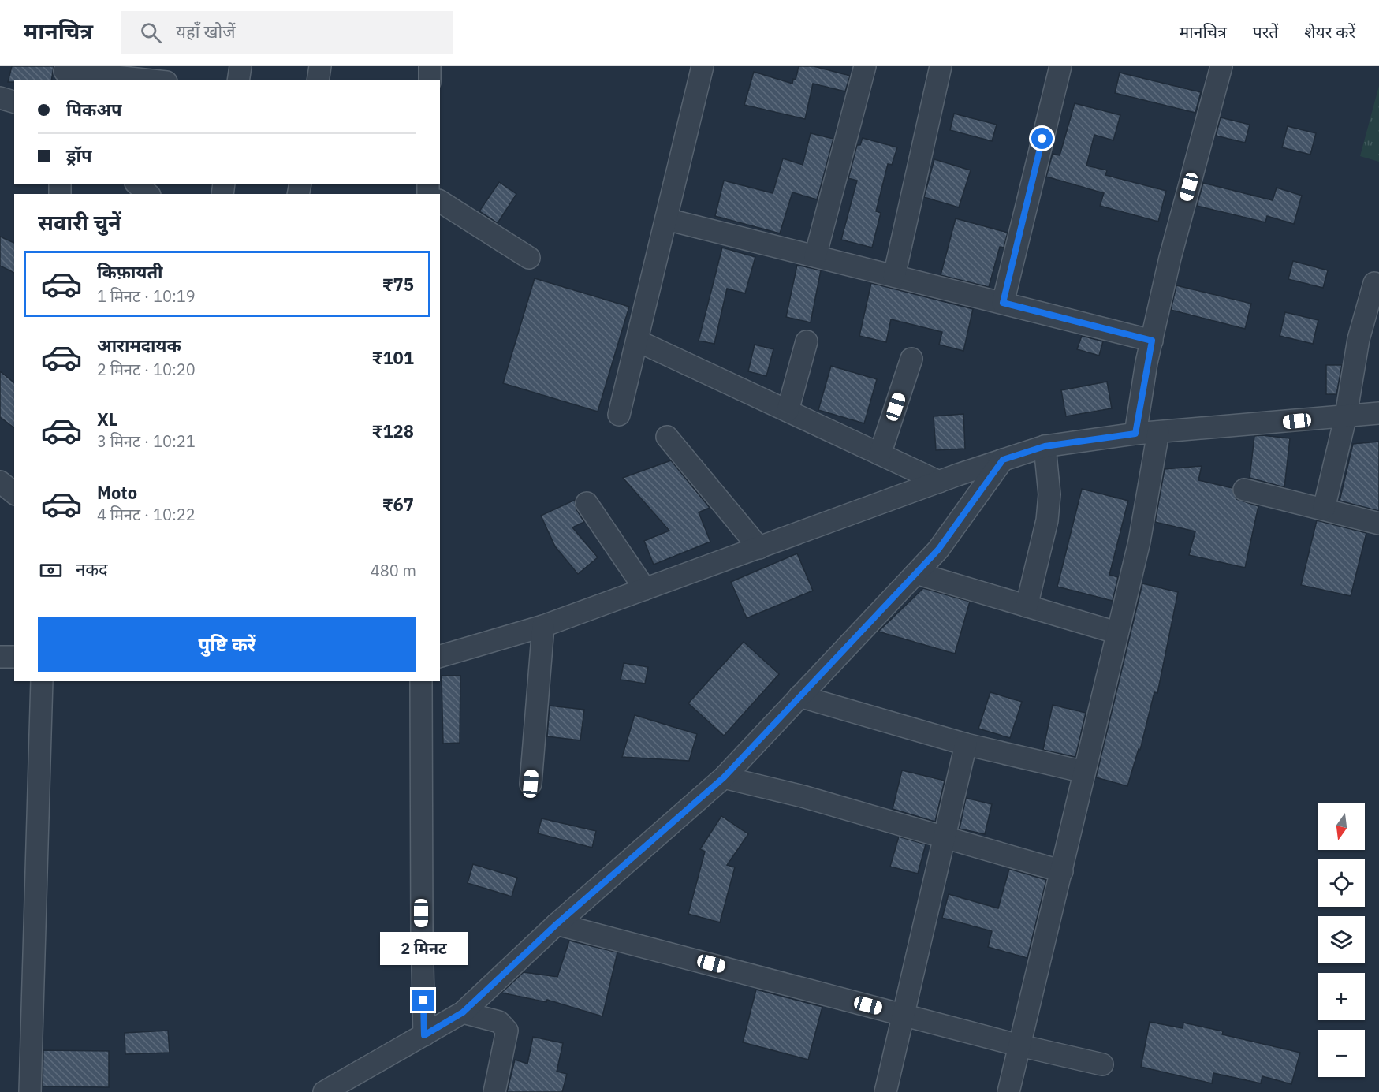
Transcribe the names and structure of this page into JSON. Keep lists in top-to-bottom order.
{
  "north": "bottom",
  "page": {
    "header": "मानचित्र",
    "search": "यहाँ खोजें",
    "nav": ["मानचित्र", "परतें", "शेयर करें"],
    "banner": ["पिकअप", "ड्रॉप"],
    "heading": "सवारी चुनें",
    "list": [
      {
        "name": "किफ़ायती",
        "note": "1 मिनट · 10:19",
        "value": "₹75"
      },
      {
        "name": "आरामदायक",
        "note": "2 मिनट · 10:20",
        "value": "₹101"
      },
      {
        "name": "XL",
        "note": "3 मिनट · 10:21",
        "value": "₹128"
      },
      {
        "name": "Moto",
        "note": "4 मिनट · 10:22",
        "value": "₹67"
      }
    ],
    "pay": ["नकद", "480 m"],
    "buttons": "पुष्टि करें",
    "map_buttons": ["+", "−"],
    "bubble": "2 मिनट"
  }
}
